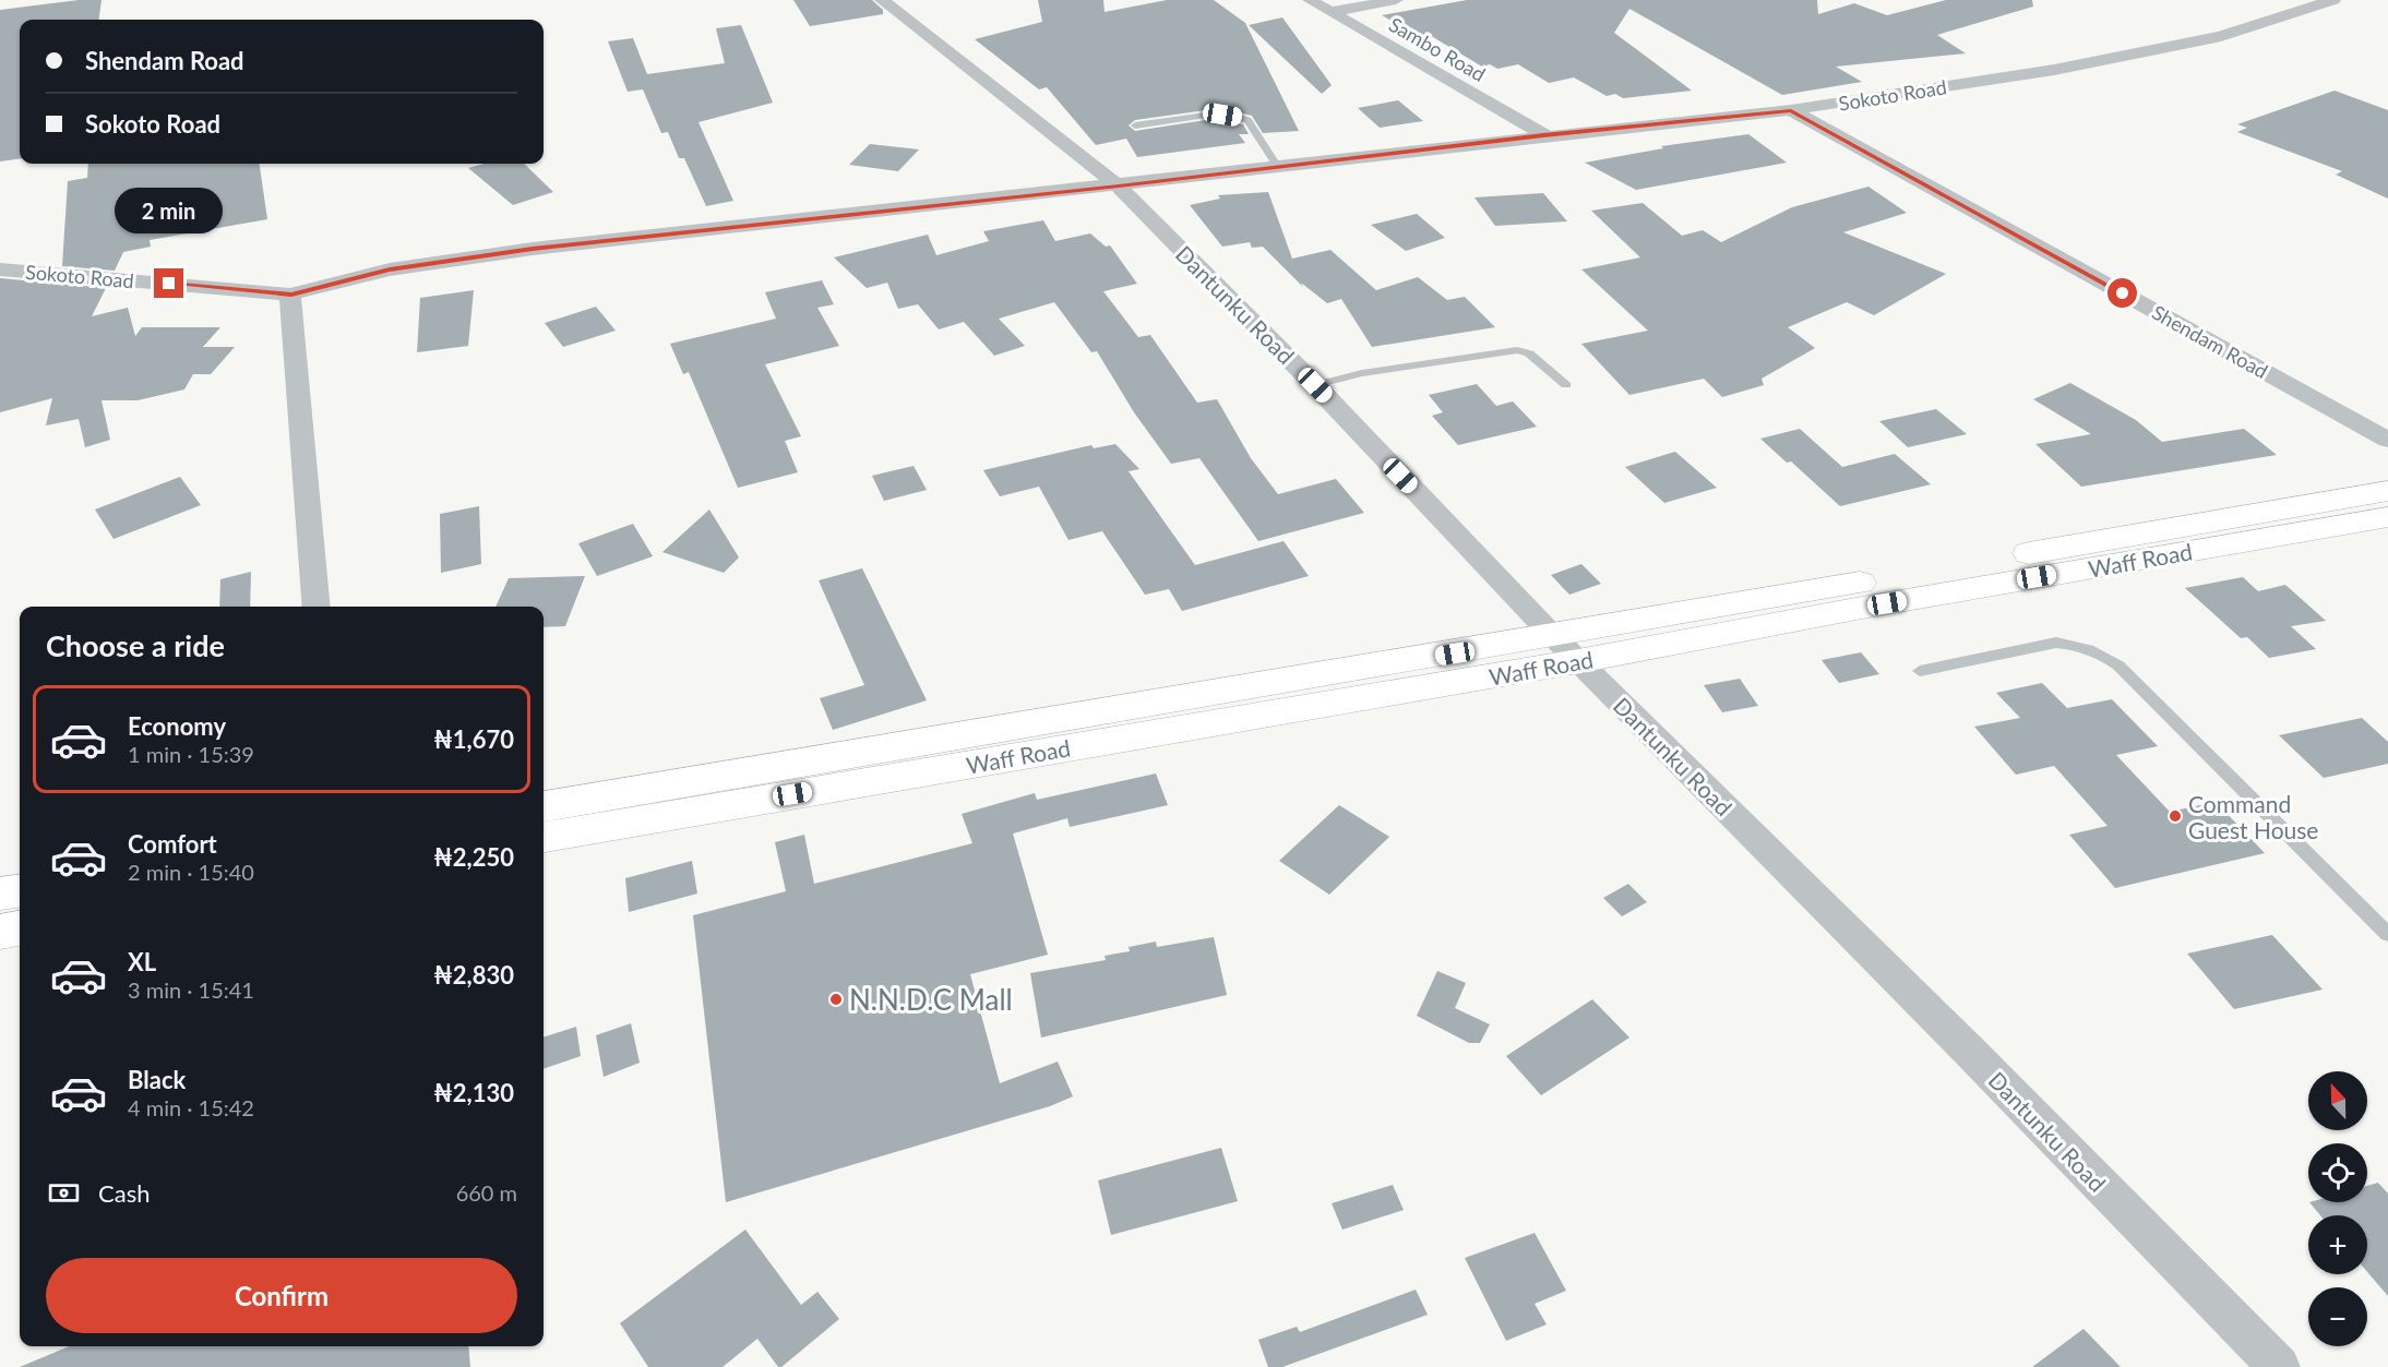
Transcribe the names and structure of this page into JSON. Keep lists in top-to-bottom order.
{
  "streets": {
    "street": [
      "Sambo Road",
      "Sokoto Road",
      "Dantunku Road",
      "Shendam Road",
      "Waff Road"
    ]
  },
  "crossings": [
    ["Sambo Road", "Sokoto Road"],
    ["Sokoto Road", "Dantunku Road"],
    ["Sokoto Road", "Shendam Road"],
    ["Dantunku Road", "Waff Road"]
  ],
  "places": ["Command Guest House", "N.N.D.C Mall"],
  "north": "top",
  "page": {
    "banner": ["Shendam Road", "Sokoto Road"],
    "bubble": "2 min",
    "heading": "Choose a ride",
    "list": [
      {
        "name": "Economy",
        "note": "1 min · 15:39",
        "value": "₦1,670"
      },
      {
        "name": "Comfort",
        "note": "2 min · 15:40",
        "value": "₦2,250"
      },
      {
        "name": "XL",
        "note": "3 min · 15:41",
        "value": "₦2,830"
      },
      {
        "name": "Black",
        "note": "4 min · 15:42",
        "value": "₦2,130"
      }
    ],
    "map_buttons": ["+", "−"],
    "pay": ["Cash", "660 m"],
    "buttons": "Confirm"
  }
}
